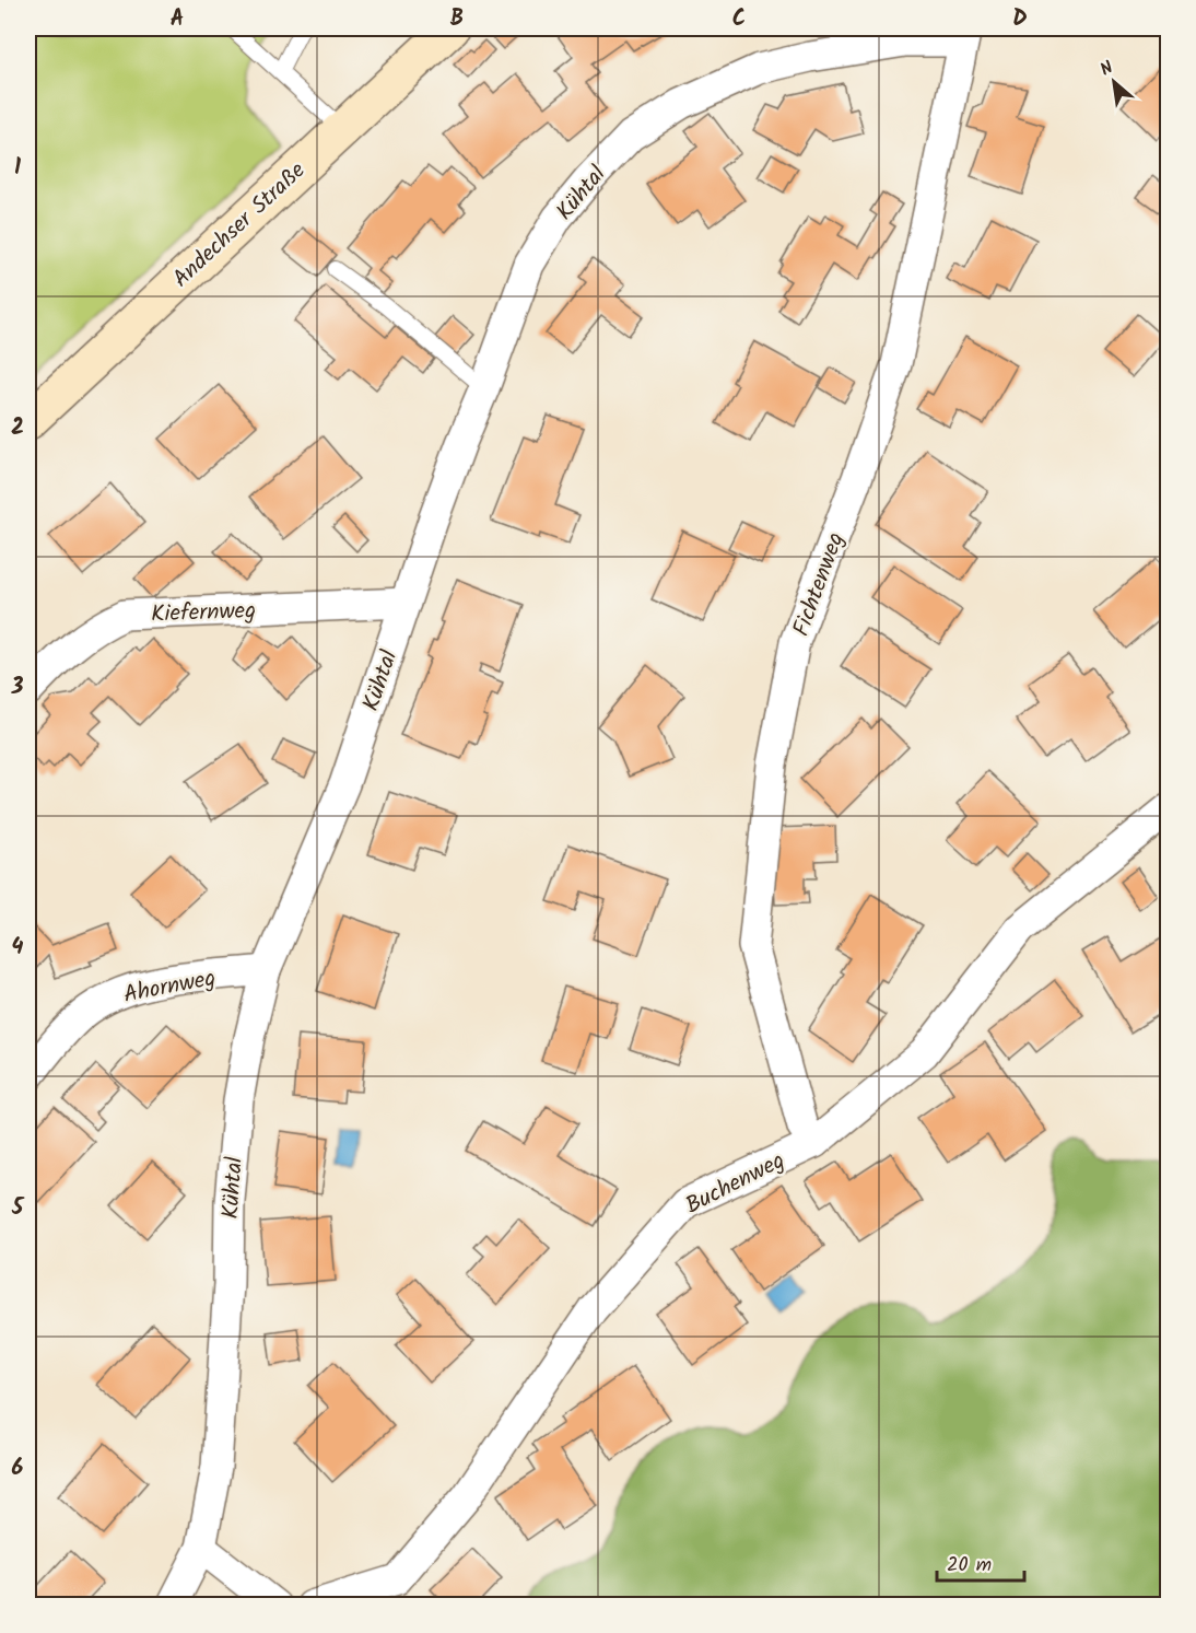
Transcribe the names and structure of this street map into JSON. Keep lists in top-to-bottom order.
{
  "streets": {
    "street": [
      "Kühtal",
      "Andechser Straße",
      "Fichtenweg",
      "Kiefernweg",
      "Ahornweg",
      "Buchenweg"
    ]
  },
  "crossings": [
    ["Kühtal", "Fichtenweg"],
    ["Kühtal", "Kiefernweg"],
    ["Kühtal", "Ahornweg"],
    ["Fichtenweg", "Buchenweg"]
  ],
  "scale_bar": "20 m",
  "north": "top left",
  "grid": {
    "columns": [
      "A",
      "B",
      "C",
      "D"
    ],
    "rows": [
      "1",
      "2",
      "3",
      "4",
      "5",
      "6"
    ]
  }
}
